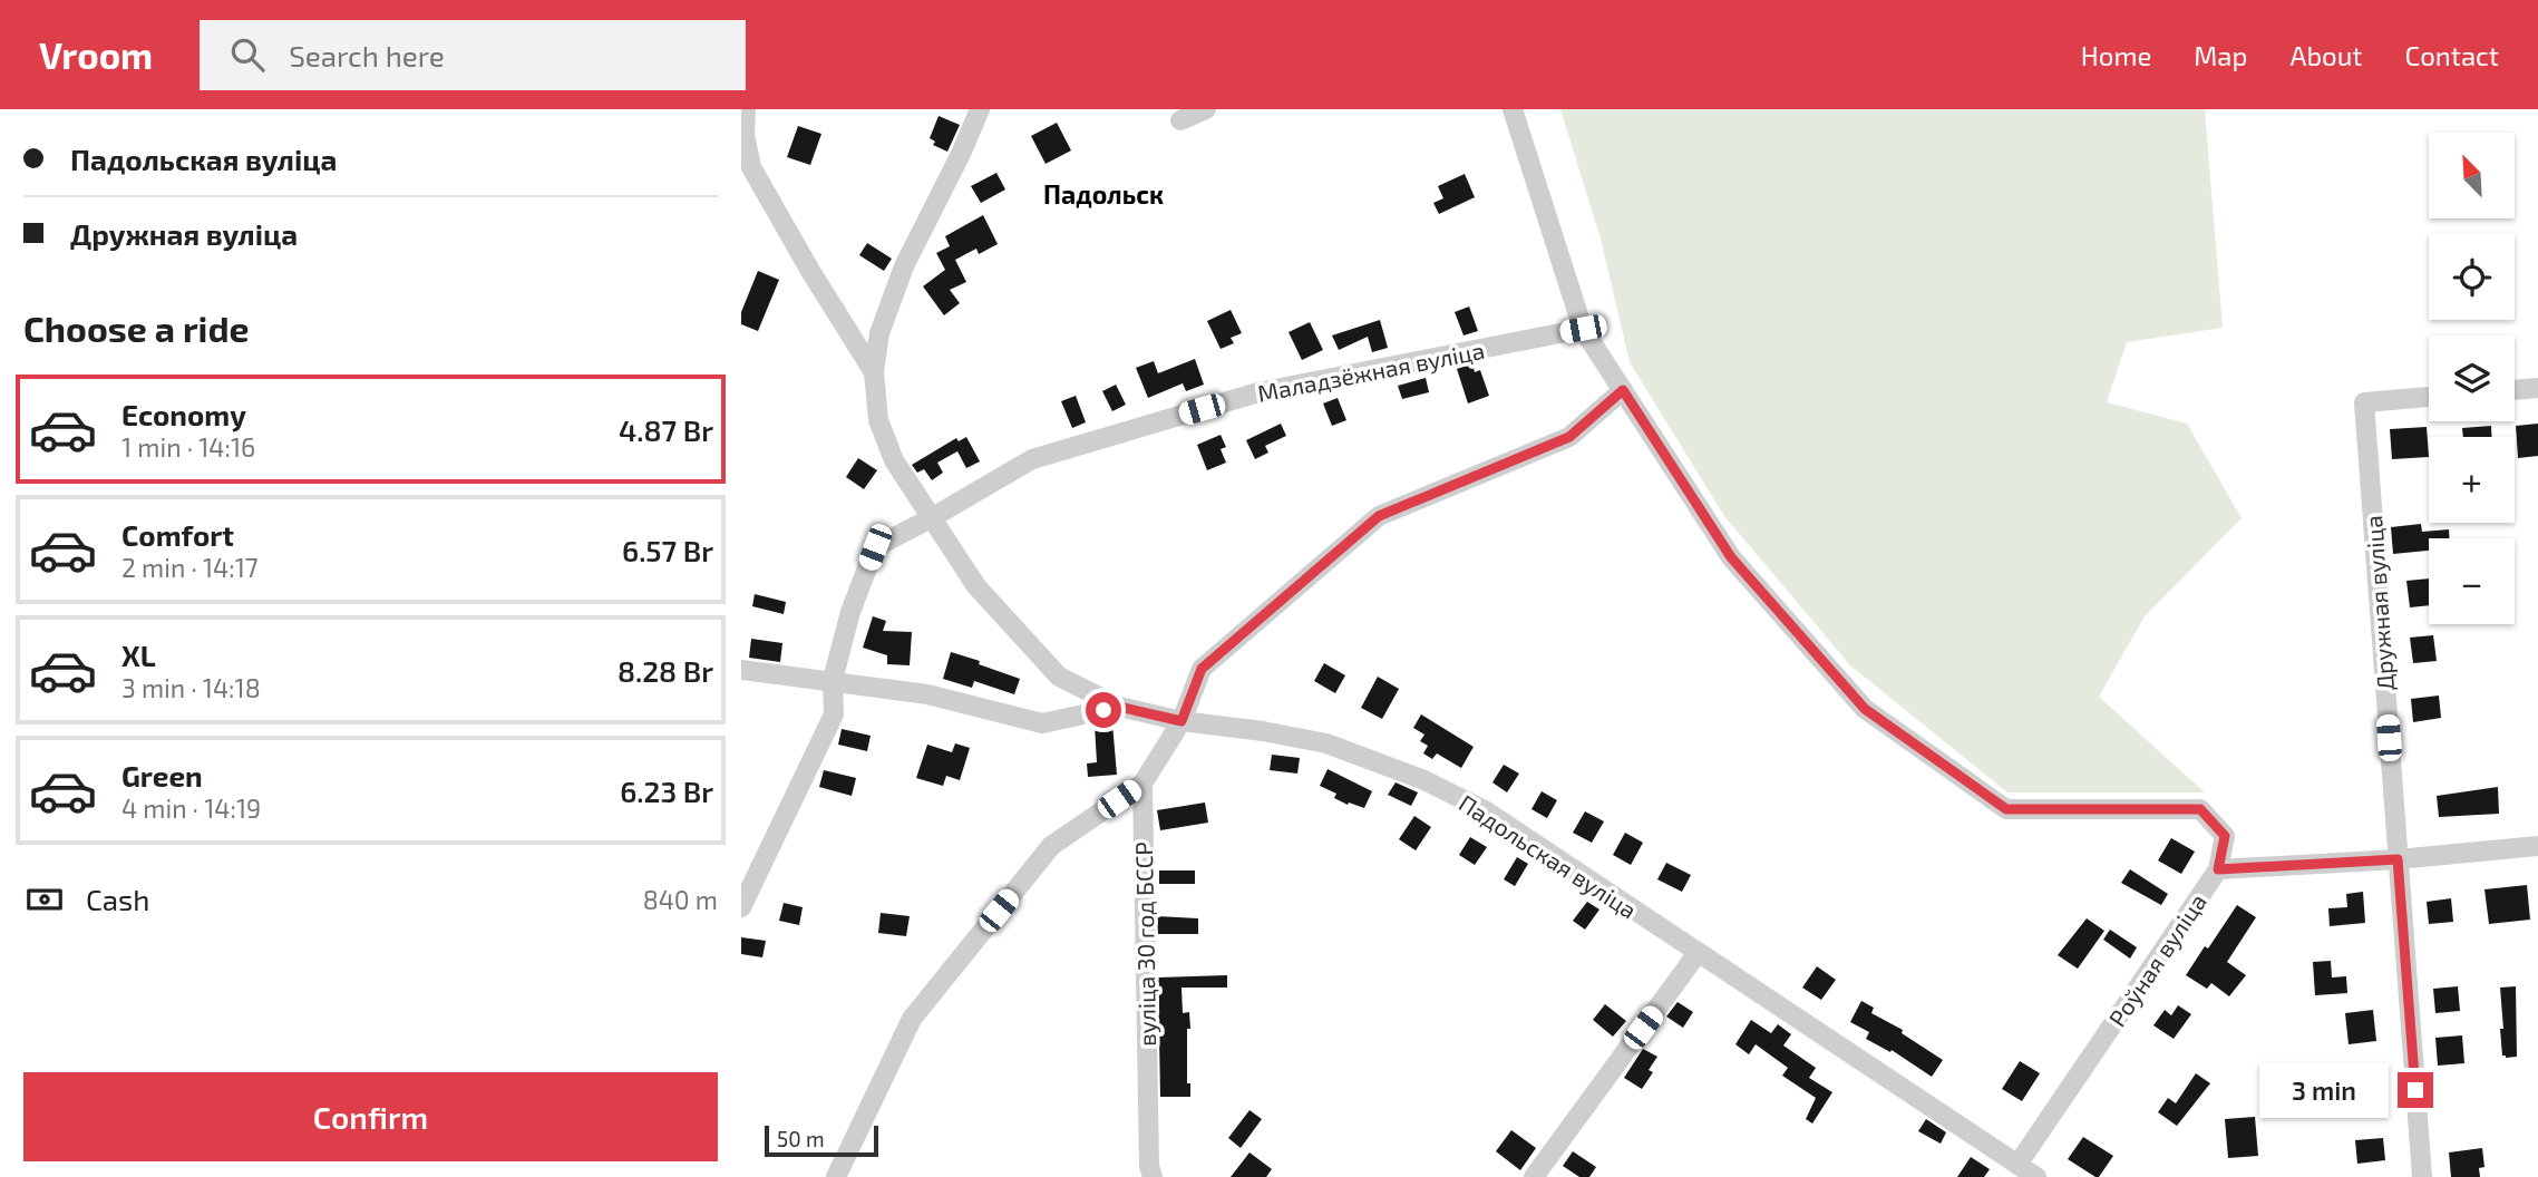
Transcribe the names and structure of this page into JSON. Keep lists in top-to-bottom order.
{
  "streets": {
    "street": [
      "Маладзёжная вуліца",
      "Дружная вуліца",
      "Падольская вуліца",
      "вуліца 30 год БССР",
      "Роўная вуліца"
    ]
  },
  "crossings": [
    ["Маладзёжная вуліца", "Падольская вуліца"],
    ["Падольская вуліца", "Роўная вуліца"]
  ],
  "districts": ["Падольск"],
  "scale_bar": "50 m",
  "north": "top left",
  "page": {
    "header": "Vroom",
    "search": "Search here",
    "nav": [
      "Home",
      "Map",
      "About",
      "Contact"
    ],
    "banner": ["Падольская вуліца", "Дружная вуліца"],
    "map_buttons": ["+", "−"],
    "heading": "Choose a ride",
    "list": [
      {
        "name": "Economy",
        "note": "1 min · 14:16",
        "value": "4.87 Br"
      },
      {
        "name": "Comfort",
        "note": "2 min · 14:17",
        "value": "6.57 Br"
      },
      {
        "name": "XL",
        "note": "3 min · 14:18",
        "value": "8.28 Br"
      },
      {
        "name": "Green",
        "note": "4 min · 14:19",
        "value": "6.23 Br"
      }
    ],
    "pay": ["Cash", "840 m"],
    "buttons": "Confirm",
    "bubble": "3 min",
    "scale": "50 m"
  }
}
